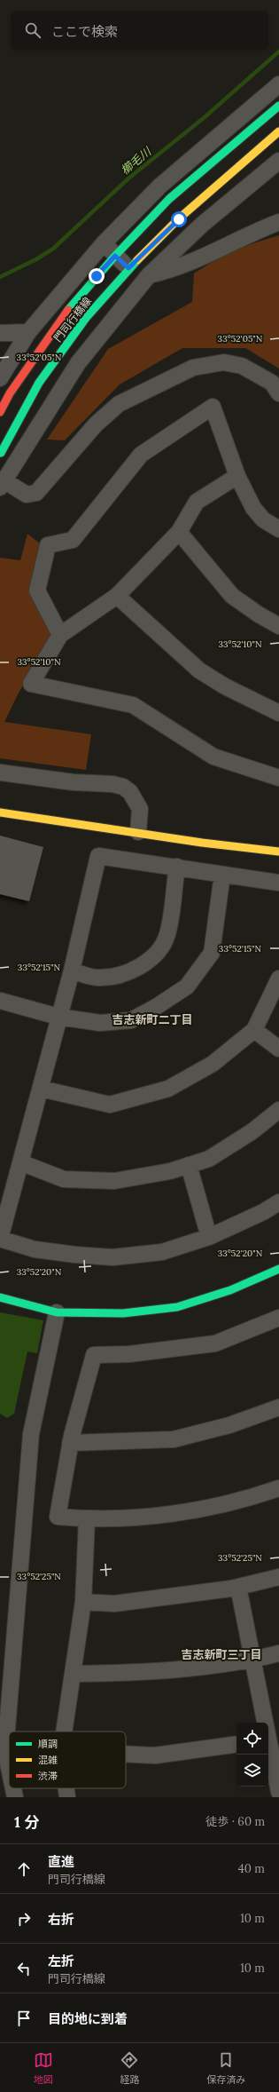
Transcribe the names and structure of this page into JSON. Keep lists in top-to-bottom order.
{
  "streets": {
    "main road": ["門司行橋線"]
  },
  "districts": ["吉志新町二丁目", "吉志新町三丁目"],
  "water": ["櫛毛川"],
  "legend": ["順調", "混雑", "渋滞"],
  "page": {
    "search": "ここで検索",
    "heading": ["1 分", "徒歩 · 60 m"],
    "list": [
      ["直進", "門司行橋線", "40 m"],
      ["右折", "10 m"],
      ["左折", "門司行橋線", "10 m"],
      "目的地に到着"
    ],
    "nav": ["地図", "経路", "保存済み"]
  },
  "coordinates": [
    "33°52'05\"N",
    "33°52'10\"N",
    "33°52'15\"N",
    "33°52'20\"N",
    "33°52'25\"N"
  ]
}
